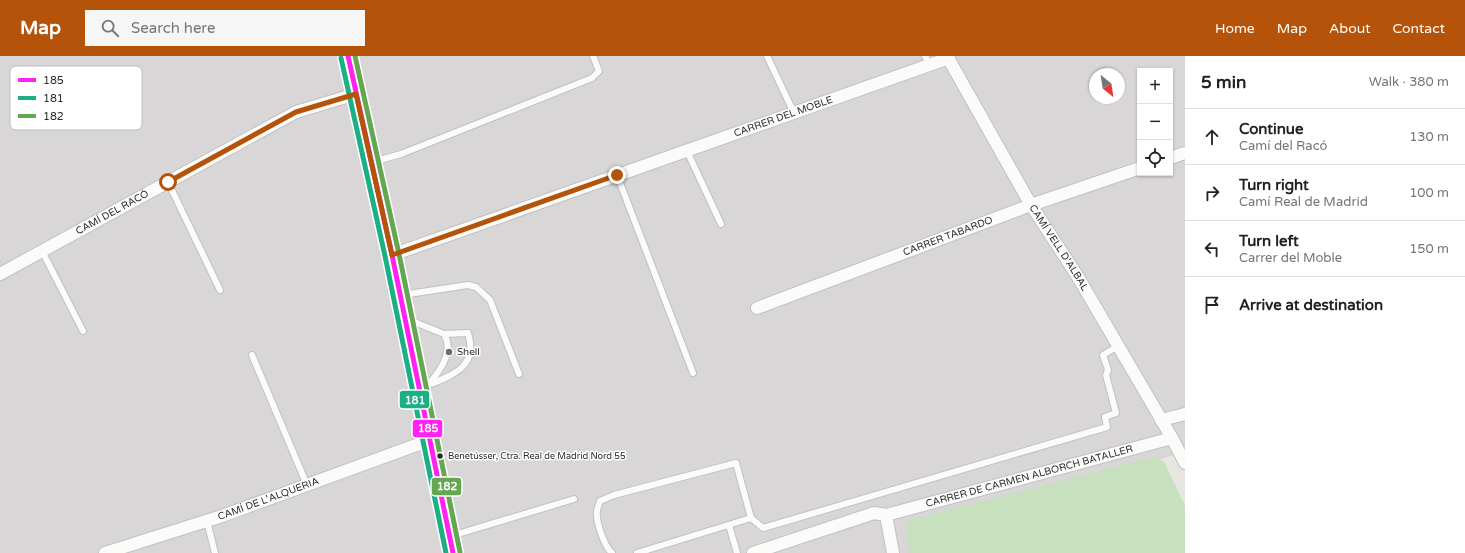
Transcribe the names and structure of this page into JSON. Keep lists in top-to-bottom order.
{
  "streets": {
    "street": [
      "CARRER DEL MOBLE",
      "CAMÍ DEL RACÓ",
      "CARRER TABARDO",
      "CAMÍ VELL D'ALBAL",
      "CARRER DE CARMEN ALBORCH BATALLER",
      "CAMÍ DE L'ALQUERIA"
    ]
  },
  "crossings": [
    ["CARRER DEL MOBLE", "CAMÍ VELL D'ALBAL"],
    ["CARRER TABARDO", "CAMÍ VELL D'ALBAL"],
    ["CAMÍ VELL D'ALBAL", "CARRER DE CARMEN ALBORCH BATALLER"]
  ],
  "places": ["Shell", "Benetússer, Ctra. Real de Madrid Nord 55"],
  "lines": ["transit line 185", "transit line 182", "transit line 181"],
  "legend": ["185", "181", "182"],
  "north": "bottom right",
  "page": {
    "header": "Map",
    "search": "Search here",
    "nav": [
      "Home",
      "Map",
      "About",
      "Contact"
    ],
    "heading": ["5 min", "Walk · 380 m"],
    "map_buttons": ["+", "−"],
    "list": [
      ["Continue", "Camí del Racó", "130 m"],
      ["Turn right", "Camí Real de Madrid", "100 m"],
      ["Turn left", "Carrer del Moble", "150 m"],
      "Arrive at destination"
    ]
  }
}
